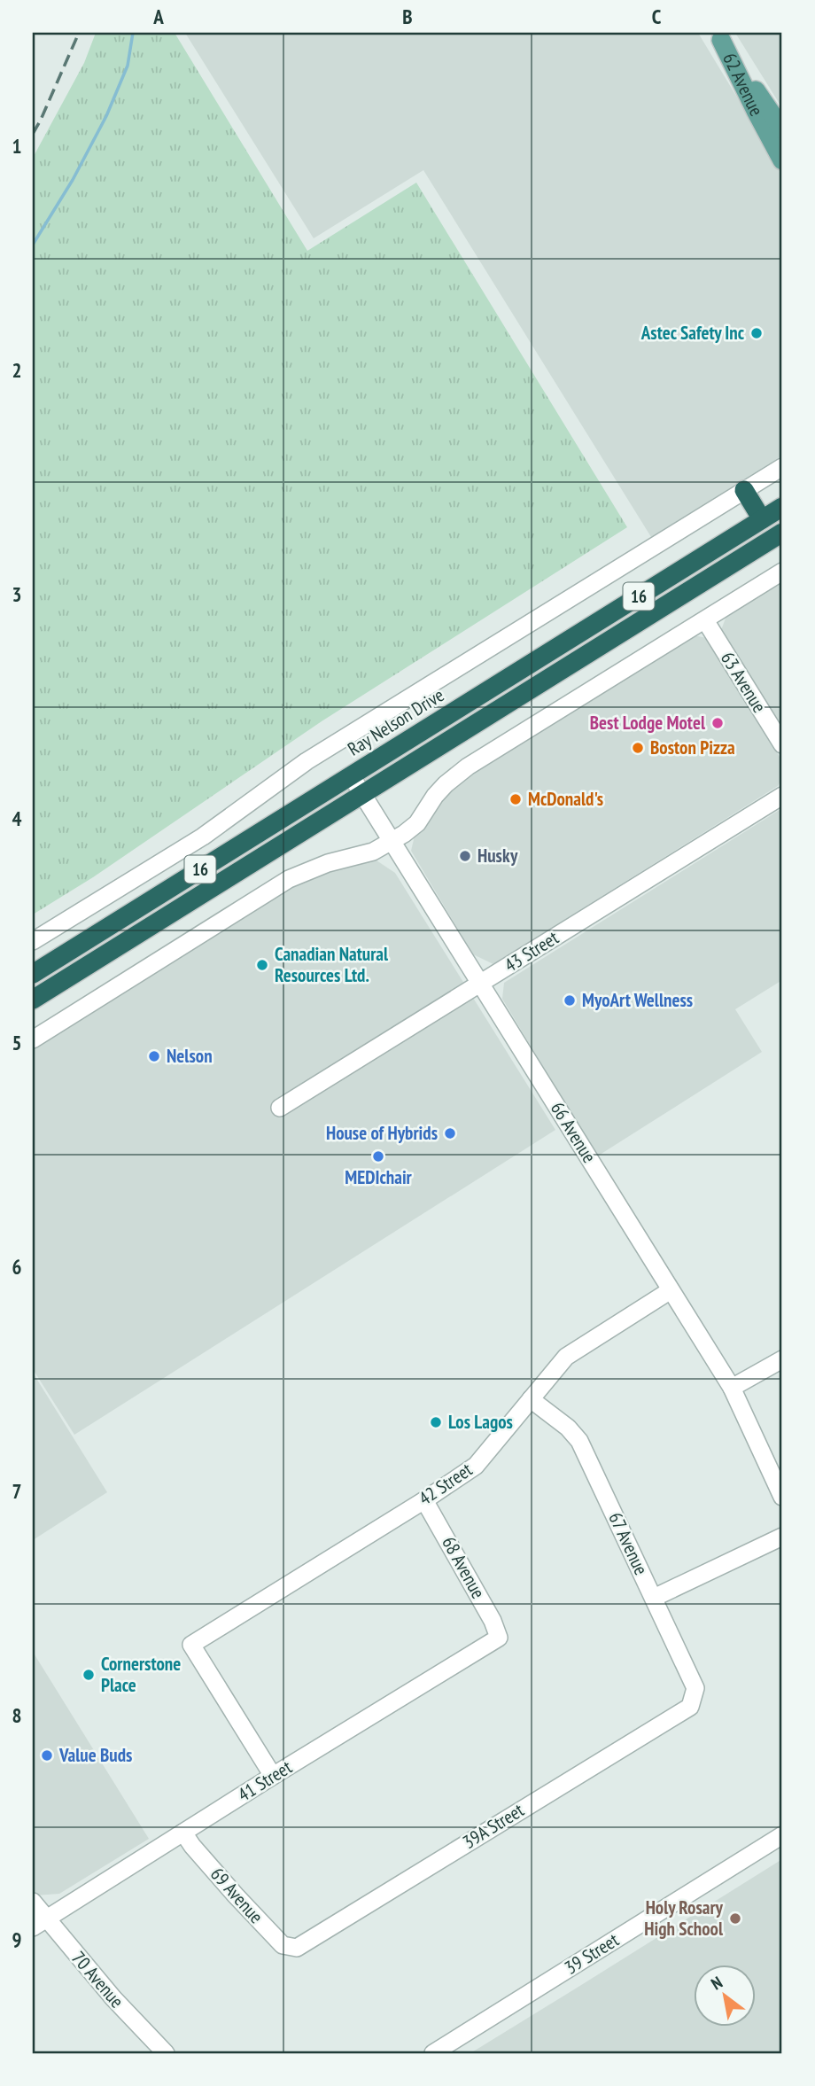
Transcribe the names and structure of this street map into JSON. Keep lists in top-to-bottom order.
{
  "streets": {
    "highway": ["16", "Ray Nelson Drive"],
    "main road": ["62 Avenue"],
    "street": [
      "63 Avenue",
      "43 Street",
      "66 Avenue",
      "42 Street",
      "67 Avenue",
      "68 Avenue",
      "41 Street",
      "39A Street",
      "69 Avenue",
      "39 Street",
      "70 Avenue"
    ]
  },
  "crossings": [
    ["16", "66 Avenue"],
    ["Ray Nelson Drive", "66 Avenue"],
    ["43 Street", "66 Avenue"],
    ["66 Avenue", "42 Street"],
    ["42 Street", "67 Avenue"],
    ["42 Street", "68 Avenue"],
    ["42 Street", "41 Street"],
    ["67 Avenue", "39A Street"],
    ["68 Avenue", "41 Street"],
    ["41 Street", "69 Avenue"],
    ["41 Street", "70 Avenue"],
    ["39A Street", "69 Avenue"]
  ],
  "places": [
    "Astec Safety Inc",
    "Best Lodge Motel",
    "Boston Pizza",
    "McDonald's",
    "Husky",
    "Canadian Natural Resources Ltd.",
    "MyoArt Wellness",
    "Nelson",
    "House of Hybrids",
    "MEDIchair",
    "Los Lagos",
    "Cornerstone Place",
    "Value Buds",
    "Holy Rosary High School"
  ],
  "north": "top left",
  "grid": {
    "columns": ["A", "B", "C"],
    "rows": [
      "1",
      "2",
      "3",
      "4",
      "5",
      "6",
      "7",
      "8",
      "9"
    ]
  }
}
